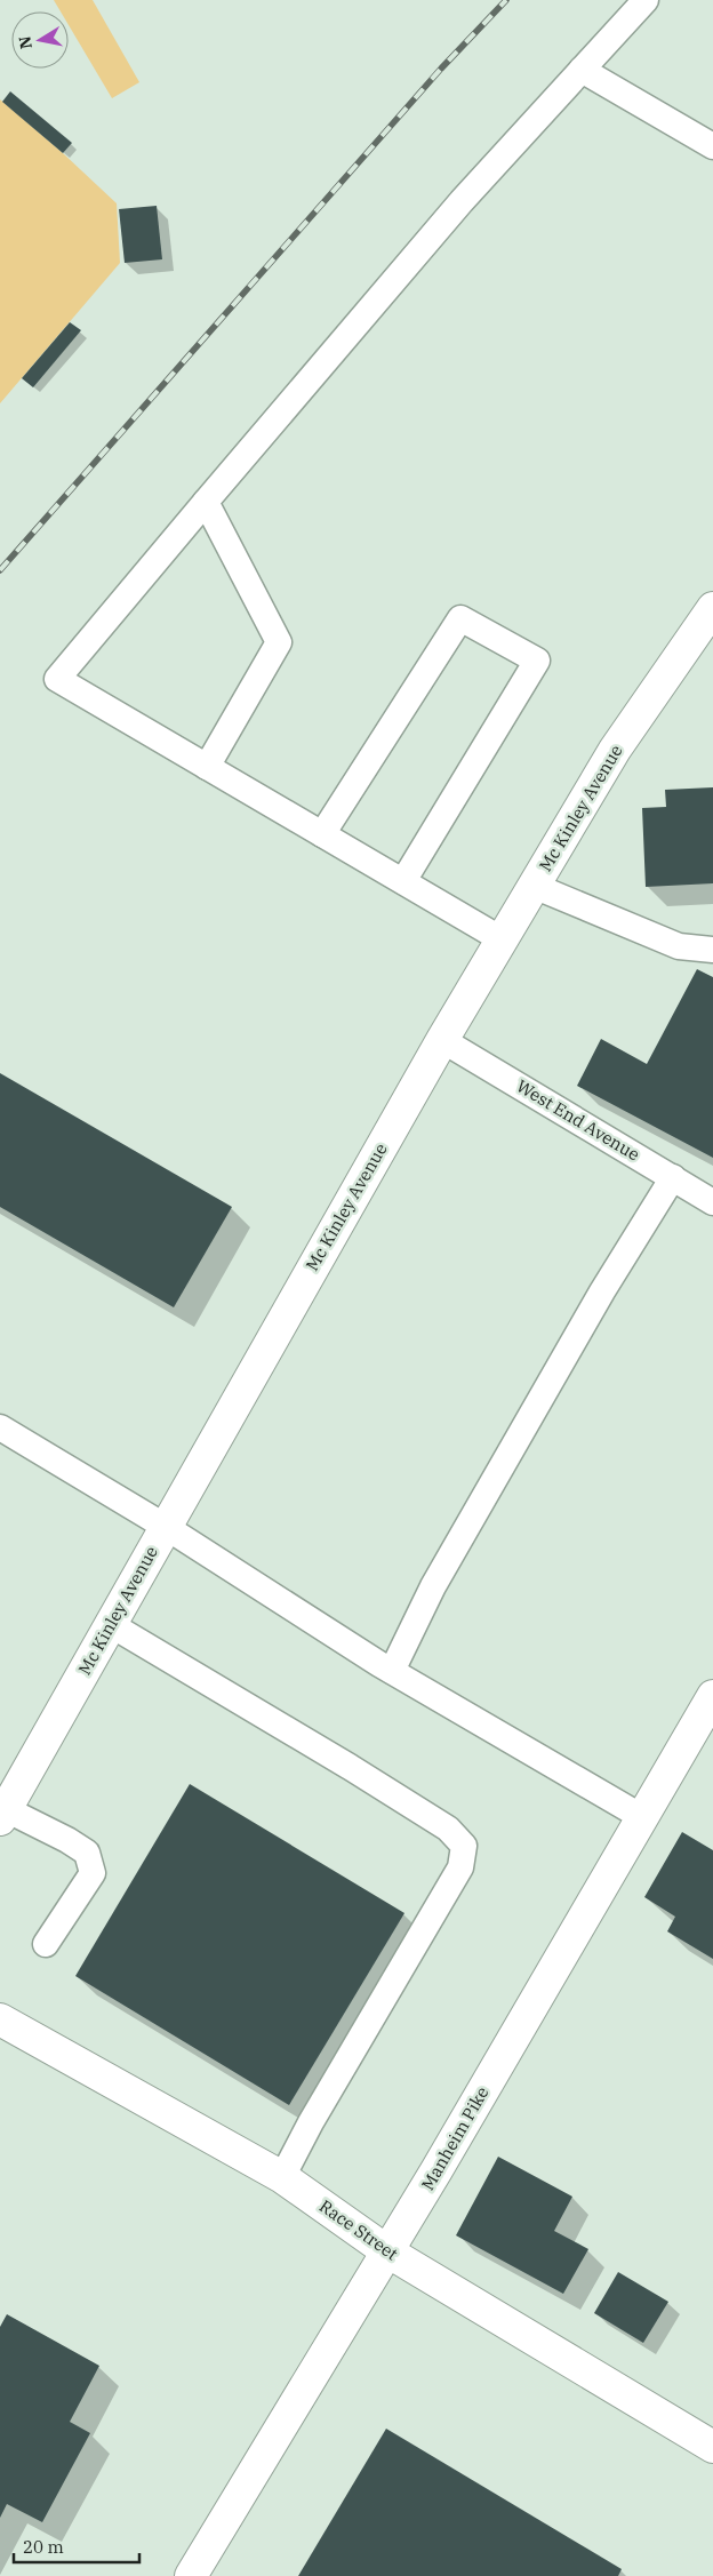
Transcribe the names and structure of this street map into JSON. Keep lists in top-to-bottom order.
{
  "streets": {
    "street": ["Mc Kinley Avenue", "Manheim Pike", "Race Street"],
    "lane": ["West End Avenue"]
  },
  "crossings": [
    ["Mc Kinley Avenue", "West End Avenue"],
    ["Manheim Pike", "Race Street"]
  ],
  "scale_bar": "20 m",
  "north": "left"
}
